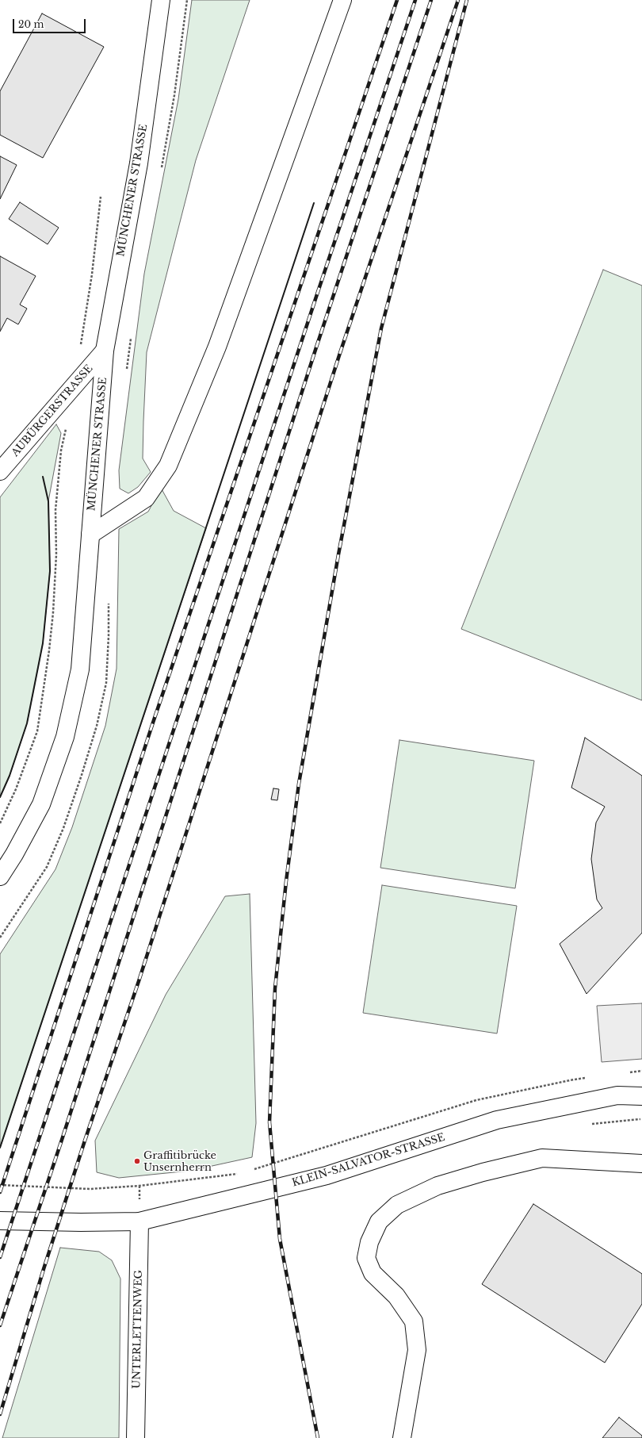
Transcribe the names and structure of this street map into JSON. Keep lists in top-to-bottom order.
{
  "streets": {
    "main road": [
      "MÜNCHENER STRASSE",
      "AUBÜRGERSTRASSE",
      "KLEIN-SALVATOR-STRASSE",
      "UNTERLETTENWEG"
    ]
  },
  "crossings": [
    ["MÜNCHENER STRASSE", "AUBÜRGERSTRASSE"],
    ["KLEIN-SALVATOR-STRASSE", "UNTERLETTENWEG"]
  ],
  "places": ["Graffitibrücke Unsernherrn"],
  "scale_bar": "20 m"
}
